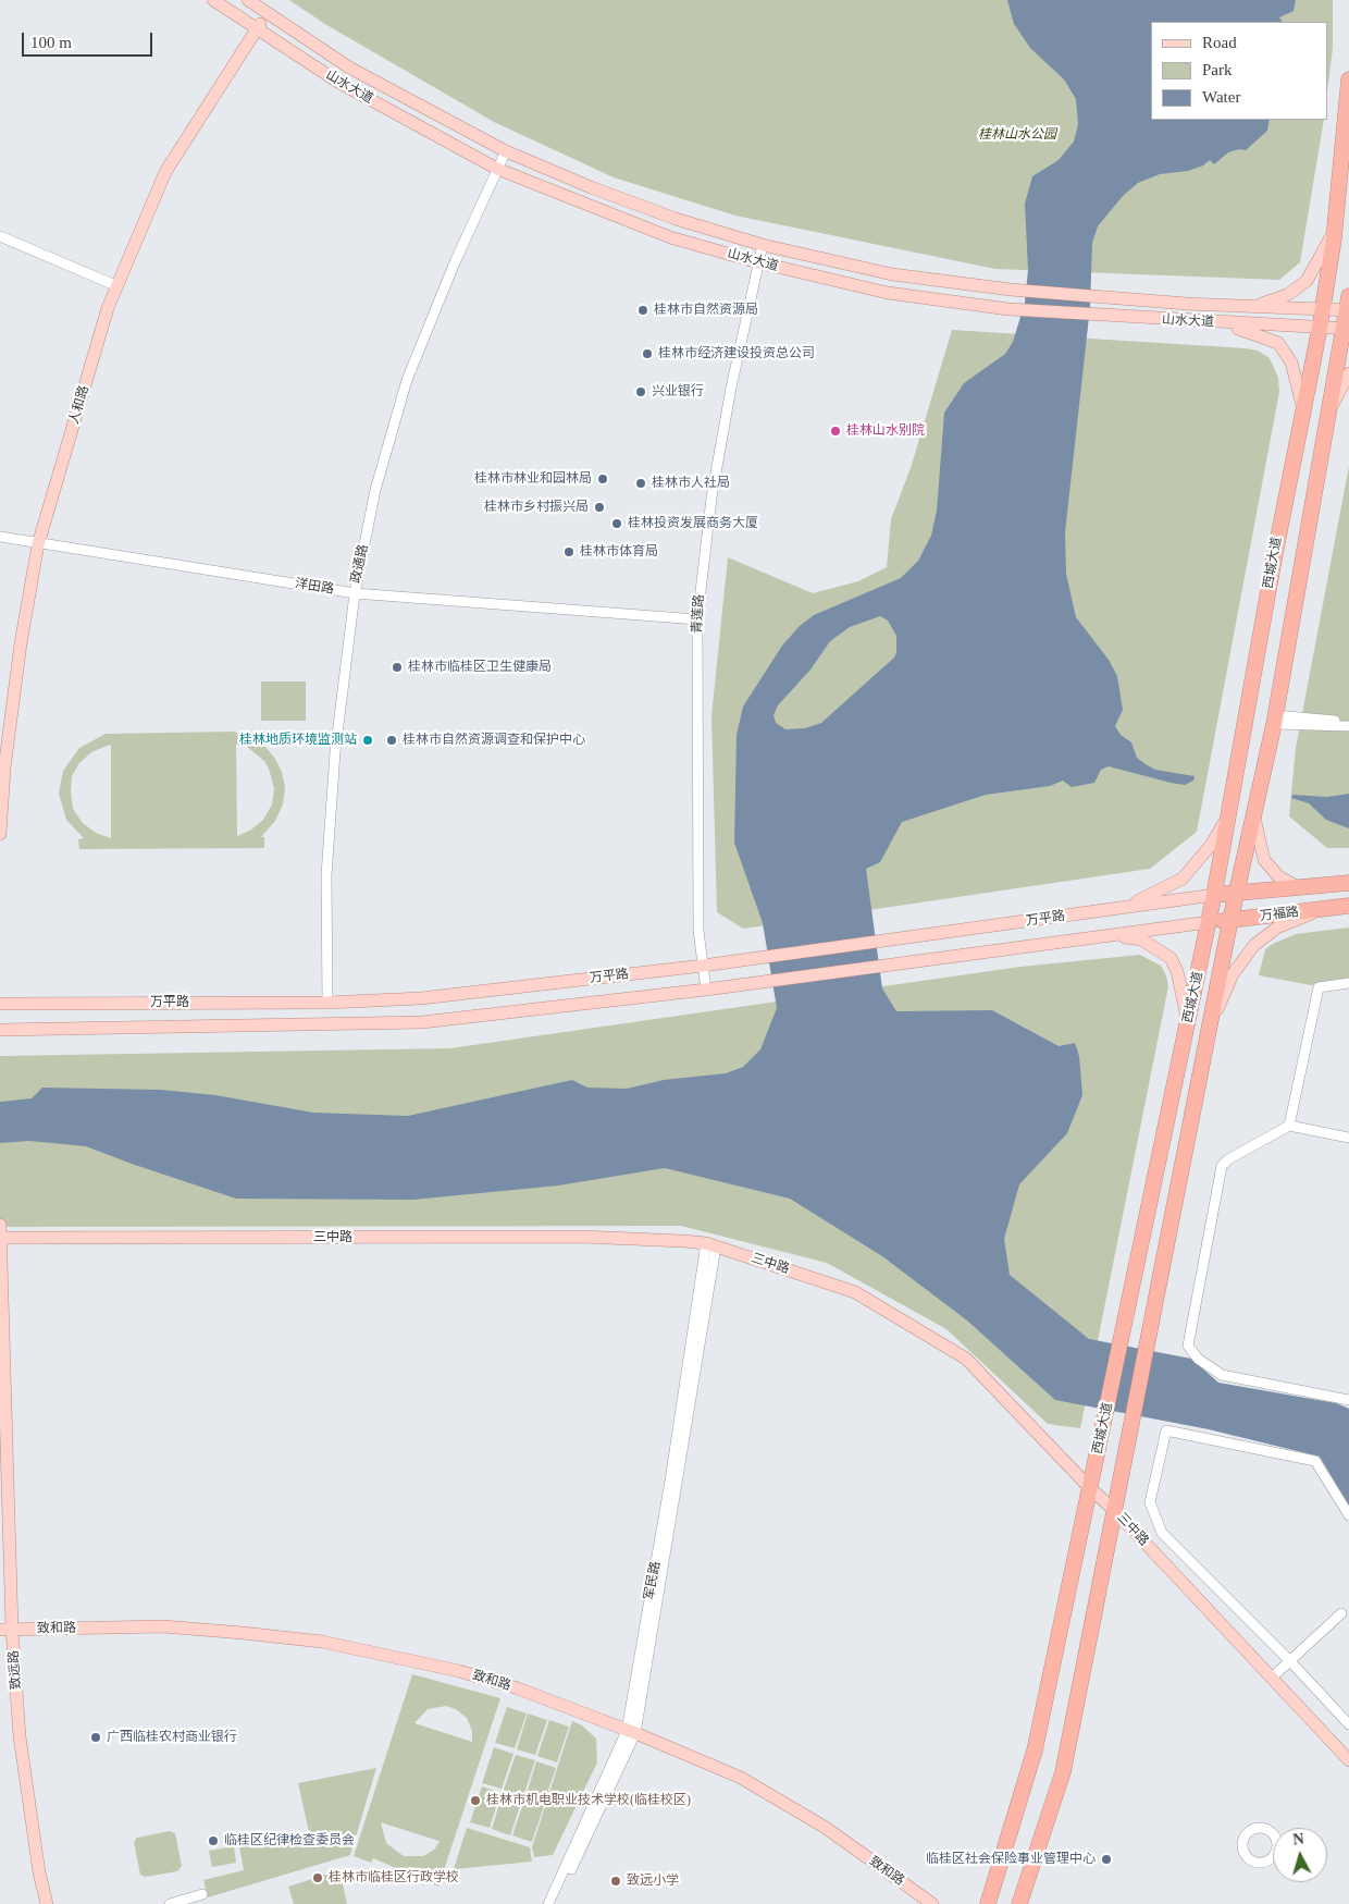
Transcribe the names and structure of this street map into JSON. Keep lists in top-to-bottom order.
{
  "streets": {
    "highway": ["西城大道", "万福路"],
    "main road": [
      "山水大道",
      "人和路",
      "万平路",
      "三中路",
      "致和路",
      "致远路"
    ],
    "street": [
      "政通路",
      "洋田路",
      "青莲路",
      "军民路"
    ]
  },
  "crossings": [
    ["山水大道", "人和路"],
    ["山水大道", "西城大道"],
    ["山水大道", "政通路"],
    ["山水大道", "青莲路"],
    ["人和路", "洋田路"],
    ["西城大道", "万福路"],
    ["西城大道", "万平路"],
    ["西城大道", "三中路"],
    ["政通路", "洋田路"],
    ["政通路", "万平路"],
    ["洋田路", "青莲路"],
    ["青莲路", "万平路"],
    ["万福路", "万平路"],
    ["三中路", "军民路"],
    ["三中路", "致远路"],
    ["军民路", "致和路"],
    ["致和路", "致远路"]
  ],
  "parks": ["桂林山水公园"],
  "places": [
    "桂林市自然资源局",
    "桂林市经济建设投资总公司",
    "兴业银行",
    "桂林山水别院",
    "桂林市林业和园林局",
    "桂林市人社局",
    "桂林市乡村振兴局",
    "桂林投资发展商务大厦",
    "桂林市体育局",
    "桂林市临桂区卫生健康局",
    "桂林地质环境监测站",
    "桂林市自然资源调查和保护中心",
    "广西临桂农村商业银行",
    "桂林市机电职业技术学校(临桂校区)",
    "临桂区纪律检查委员会",
    "临桂区社会保险事业管理中心",
    "桂林市临桂区行政学校",
    "致远小学"
  ],
  "legend": ["Road", "Park", "Water"],
  "scale_bar": "100 m",
  "north": "top"
}
